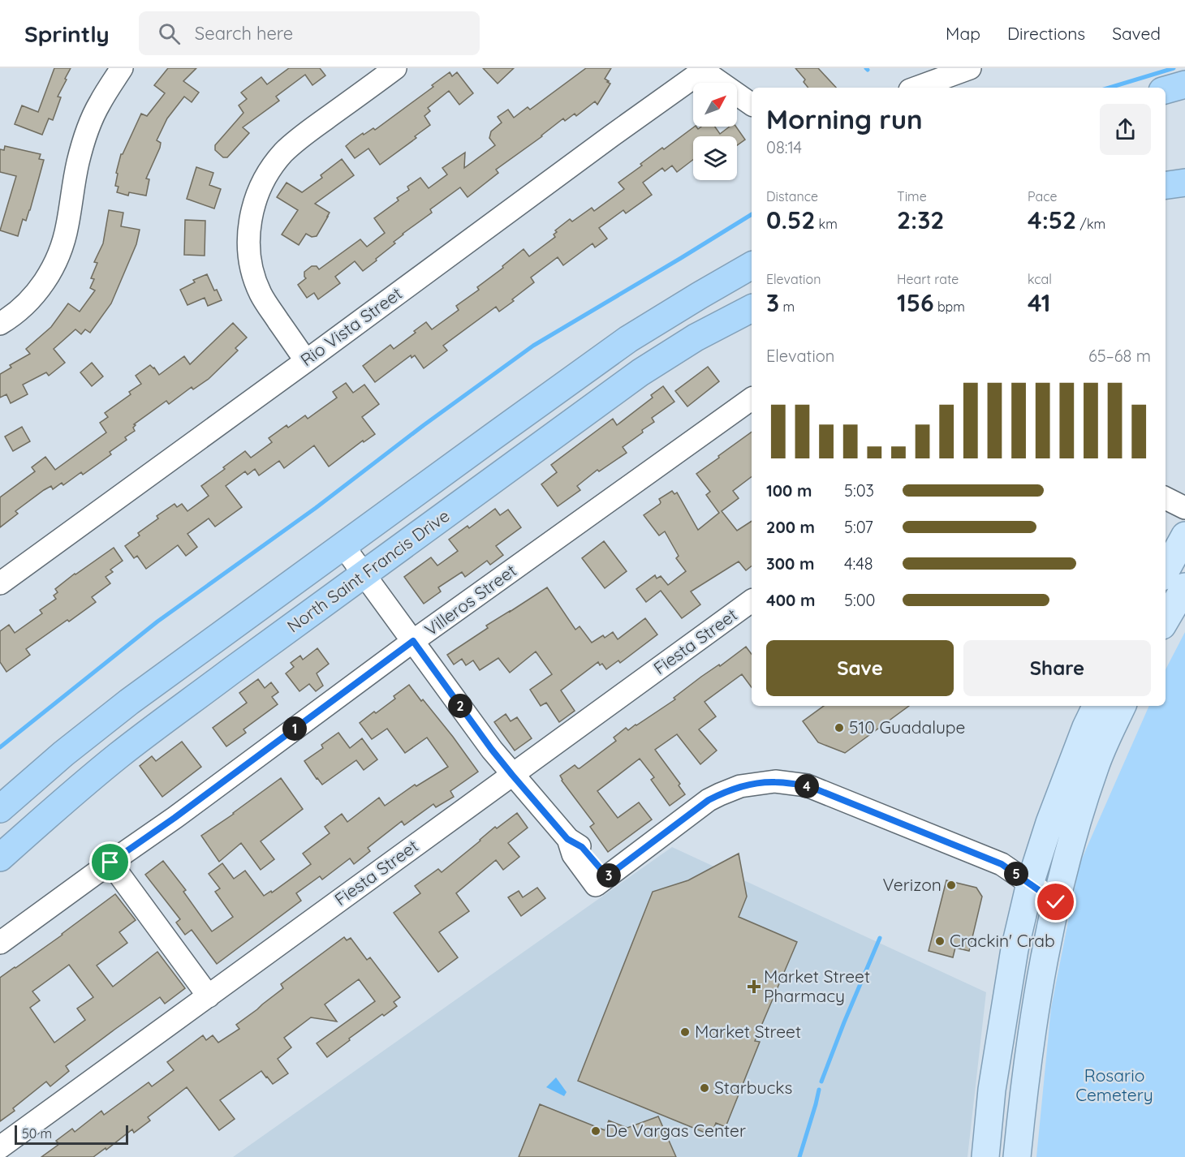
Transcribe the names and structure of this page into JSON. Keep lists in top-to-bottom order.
{
  "streets": {
    "highway": ["North Saint Francis Drive"],
    "street": ["Rio Vista Street", "Villeros Street", "Fiesta Street"]
  },
  "parks": ["Rosario Cemetery"],
  "places": {
    "other": [
      "510 Guadalupe",
      "Verizon",
      "Crackin' Crab",
      "Market Street",
      "Starbucks",
      "De Vargas Center"
    ],
    "health": ["Market Street Pharmacy"]
  },
  "scale_bar": "50 m",
  "north": "top right",
  "page": {
    "header": "Sprintly",
    "search": "Search here",
    "nav": ["Map", "Directions", "Saved"],
    "heading": ["Morning run", "08:14"],
    "stats": [
      ["Distance", "0.52 km"],
      ["Time", "2:32"],
      ["Pace", "4:52 /km"],
      ["Elevation", "3 m"],
      ["Heart rate", "156 bpm"],
      ["kcal", "41"]
    ],
    "chart": ["Elevation", "65–68 m"],
    "list": [
      {
        "name": "100 m",
        "note": "5:03"
      },
      {
        "name": "200 m",
        "note": "5:07"
      },
      {
        "name": "300 m",
        "note": "4:48"
      },
      {
        "name": "400 m",
        "note": "5:00"
      }
    ],
    "buttons": ["Save", "Share"],
    "pins": [
      "2",
      "1",
      "4",
      "5",
      "3"
    ],
    "scale": "50 m"
  }
}
